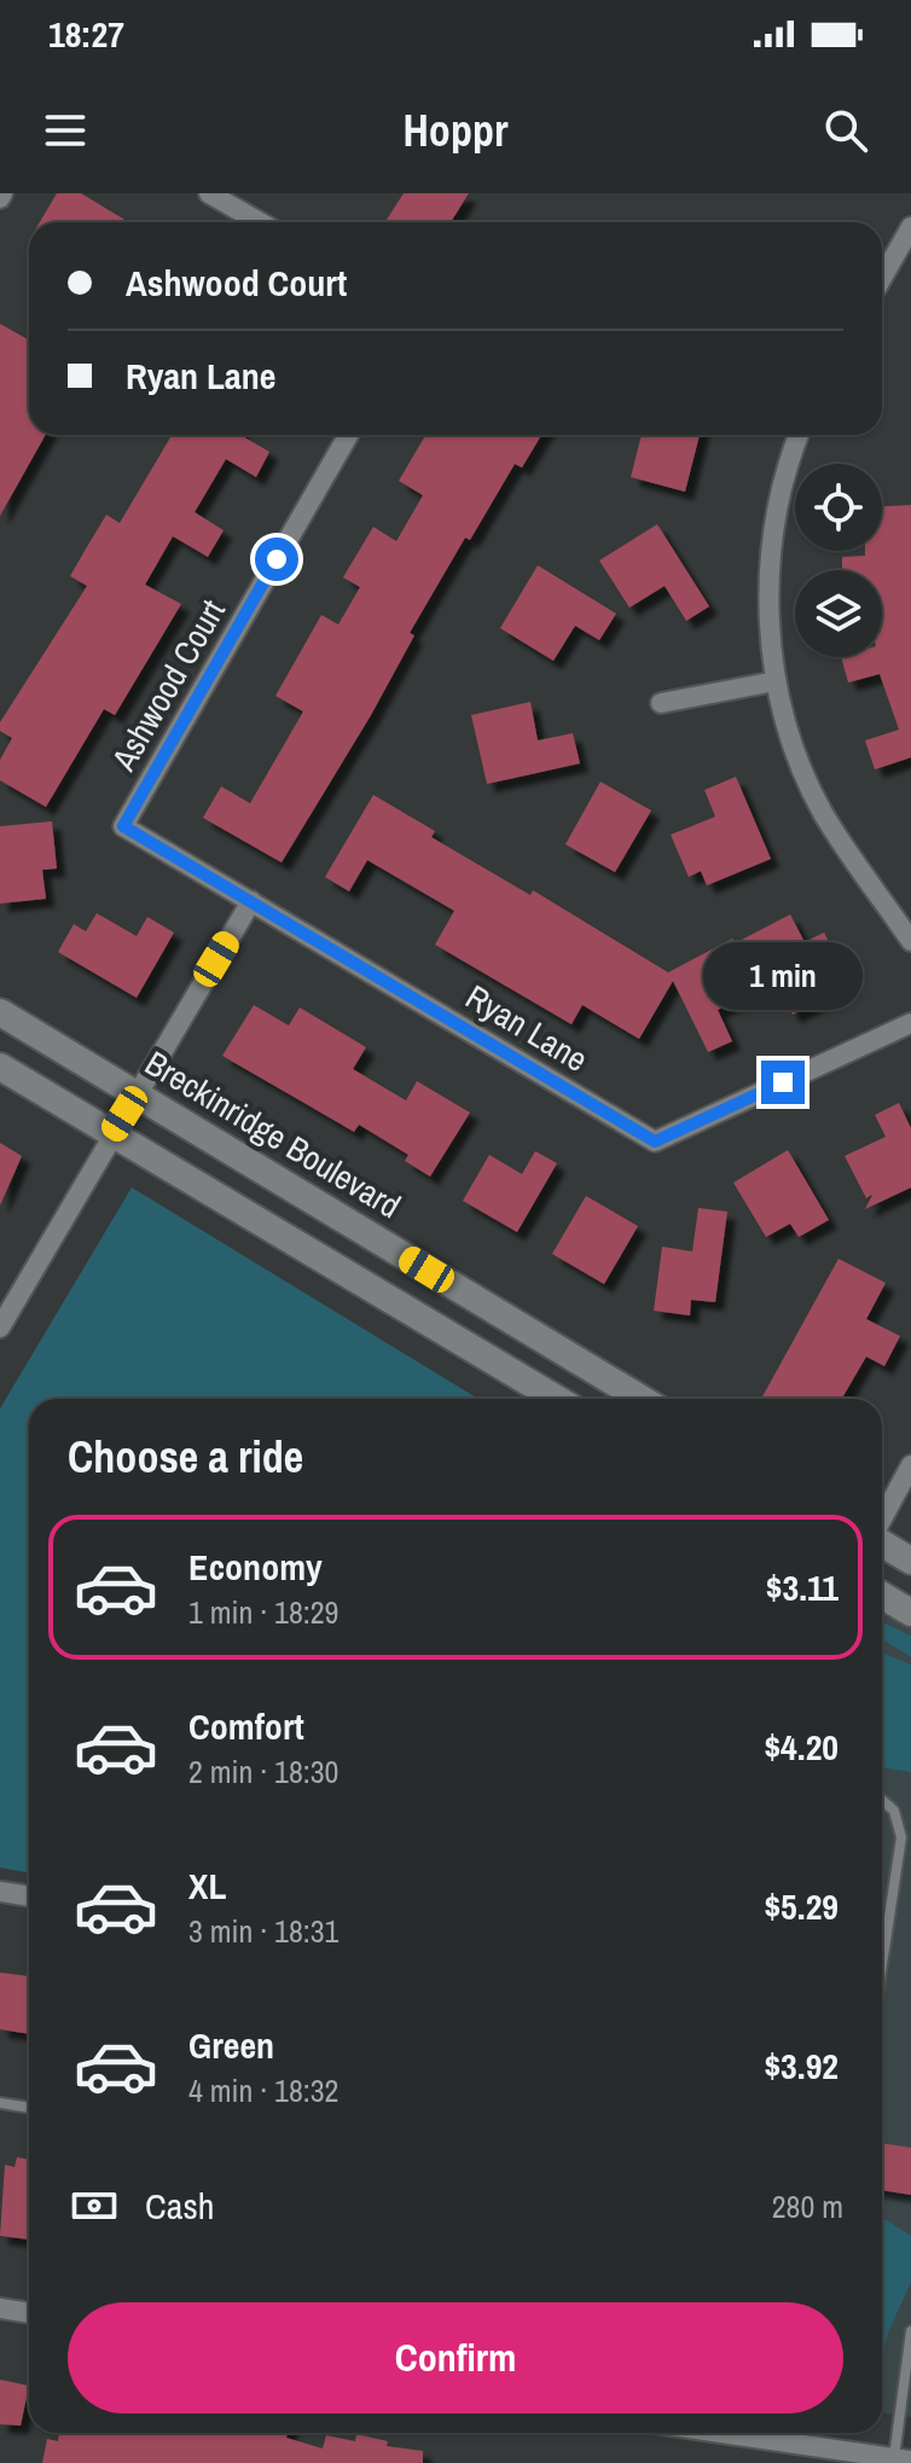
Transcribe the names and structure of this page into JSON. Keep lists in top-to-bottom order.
{
  "streets": {
    "street": ["Ashwood Court", "Ryan Lane", "Breckinridge Boulevard"]
  },
  "crossings": [
    ["Ashwood Court", "Ryan Lane"]
  ],
  "page": {
    "status": "18:27",
    "header": "Hoppr",
    "banner": ["Ashwood Court", "Ryan Lane"],
    "bubble": "1 min",
    "heading": "Choose a ride",
    "list": [
      {
        "name": "Economy",
        "note": "1 min · 18:29",
        "value": "$3.11"
      },
      {
        "name": "Comfort",
        "note": "2 min · 18:30",
        "value": "$4.20"
      },
      {
        "name": "XL",
        "note": "3 min · 18:31",
        "value": "$5.29"
      },
      {
        "name": "Green",
        "note": "4 min · 18:32",
        "value": "$3.92"
      }
    ],
    "pay": ["Cash", "280 m"],
    "buttons": "Confirm"
  }
}
